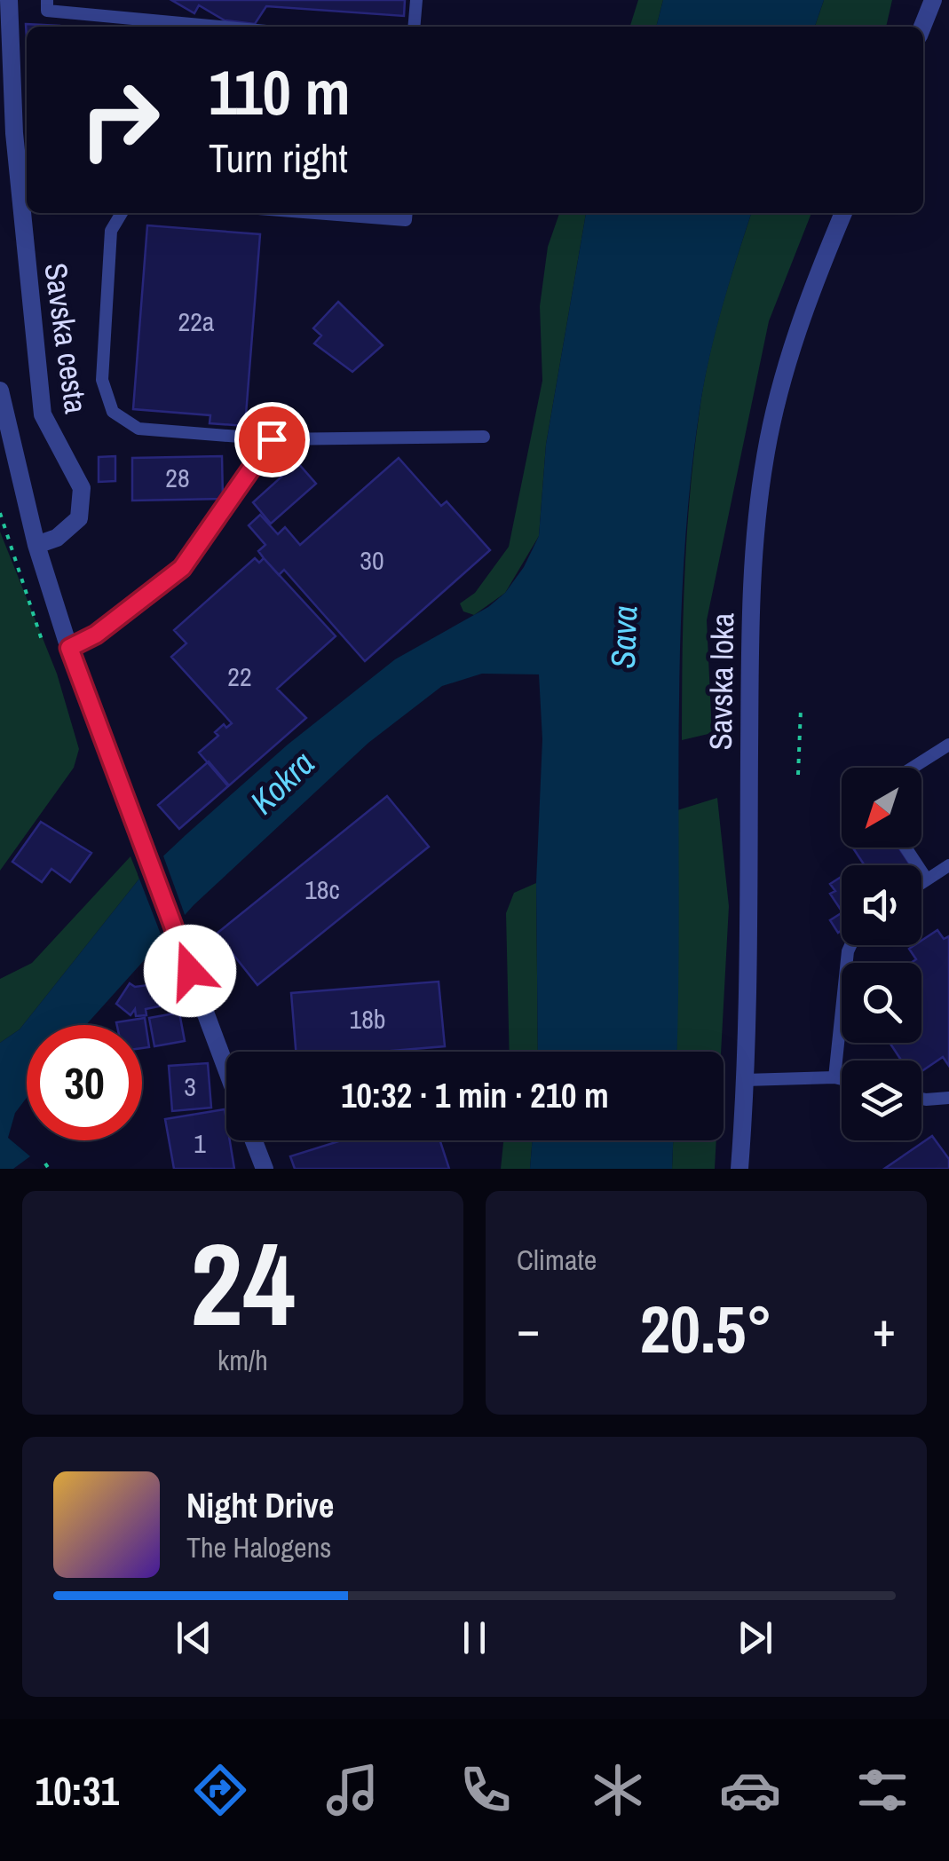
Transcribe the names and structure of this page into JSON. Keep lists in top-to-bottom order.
{
  "streets": {
    "street": ["Savska cesta", "Savska loka"]
  },
  "water": ["Sava", "Kokra"],
  "house_numbers": [
    "22a",
    "28",
    "30",
    "22",
    "18c",
    "18b",
    "3",
    "1"
  ],
  "north": "bottom left",
  "page": {
    "turn": ["110 m", "Turn right"],
    "limit": "30",
    "trip": "10:32 · 1 min · 210 m",
    "tile": [
      ["24", "km/h"],
      "Climate"
    ],
    "heat": ["−", "20.5°", "+"],
    "song": ["Night Drive", "The Halogens"],
    "tabs": "10:31"
  }
}
